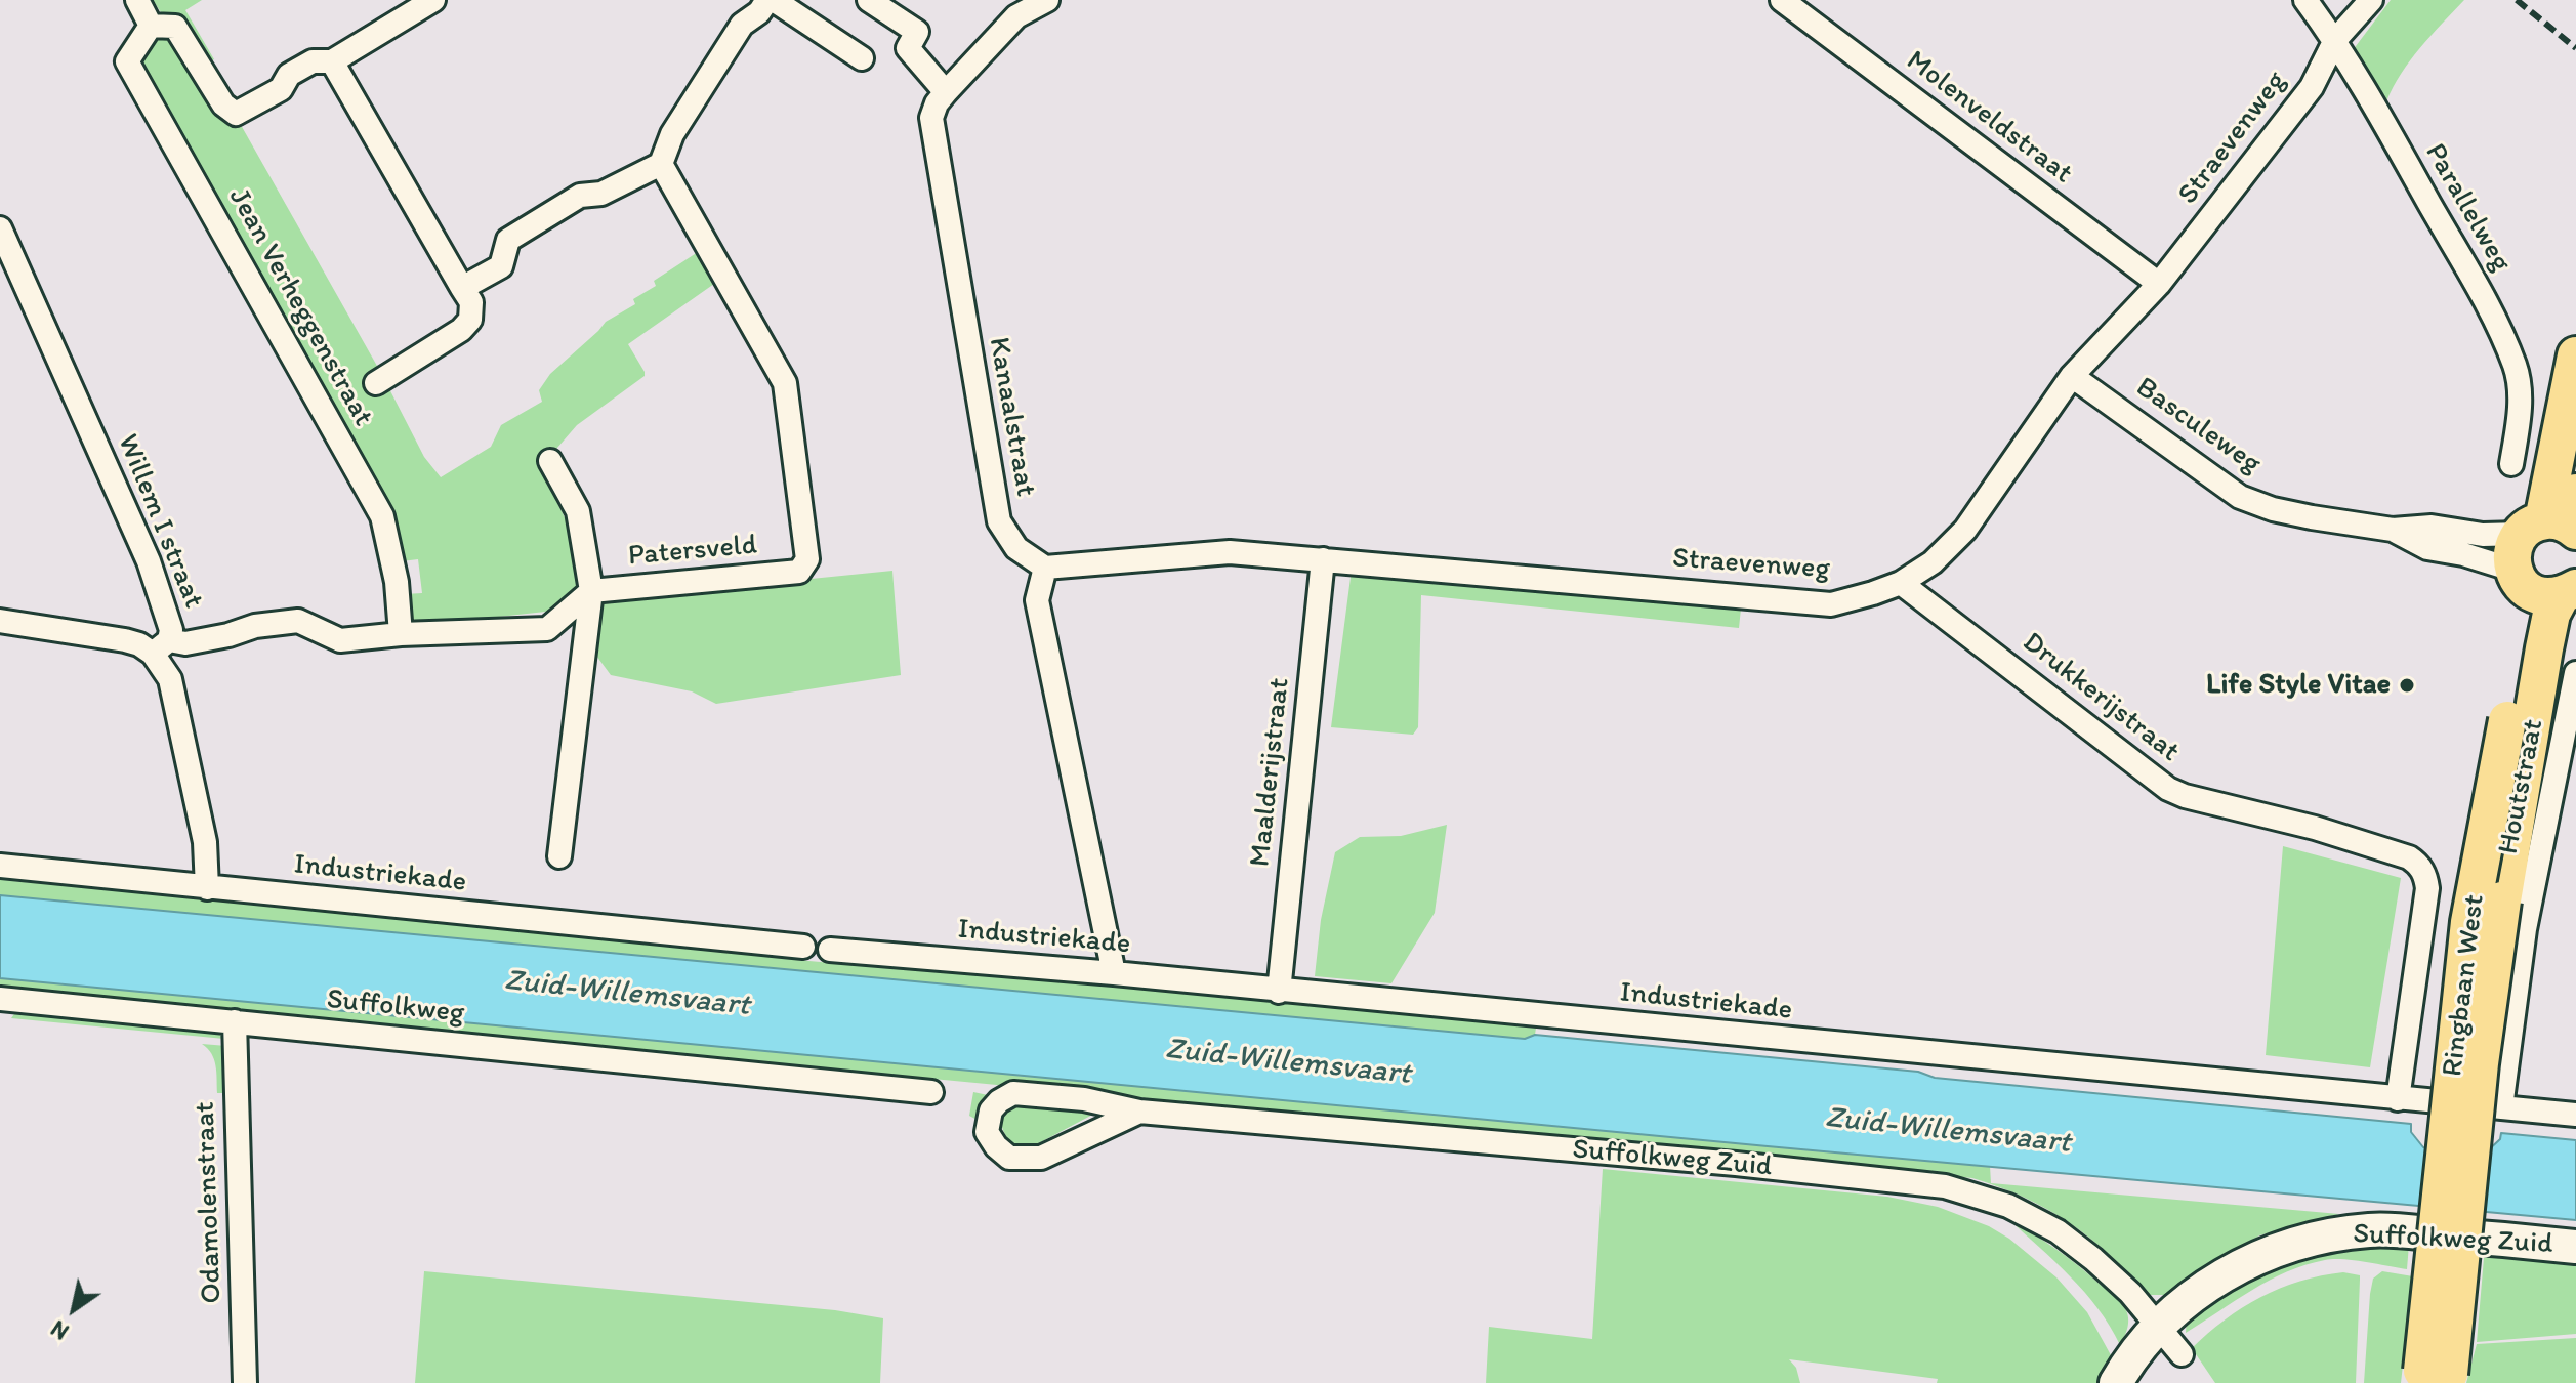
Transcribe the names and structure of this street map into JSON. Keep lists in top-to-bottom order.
{
  "streets": {
    "main road": ["Ringbaan West", "Suffolkweg Zuid"],
    "street": [
      "Molenveldstraat",
      "Straevenweg",
      "Parallelweg",
      "Jean Verheggenstraat",
      "Kanaalstraat",
      "Basculeweg",
      "Willem I straat",
      "Patersveld",
      "Drukkerijstraat",
      "Maalderijstraat",
      "Houtstraat",
      "Industriekade",
      "Suffolkweg",
      "Odamolenstraat"
    ]
  },
  "crossings": [
    ["Molenveldstraat", "Straevenweg"],
    ["Straevenweg", "Parallelweg"],
    ["Straevenweg", "Kanaalstraat"],
    ["Straevenweg", "Basculeweg"],
    ["Straevenweg", "Drukkerijstraat"],
    ["Straevenweg", "Maalderijstraat"],
    ["Jean Verheggenstraat", "Patersveld"],
    ["Basculeweg", "Ringbaan West"],
    ["Willem I straat", "Patersveld"],
    ["Willem I straat", "Industriekade"],
    ["Drukkerijstraat", "Industriekade"],
    ["Maalderijstraat", "Industriekade"],
    ["Houtstraat", "Industriekade"],
    ["Suffolkweg", "Odamolenstraat"]
  ],
  "water": ["Zuid-Willemsvaart"],
  "places": ["Life Style Vitae"],
  "north": "bottom left"
}
